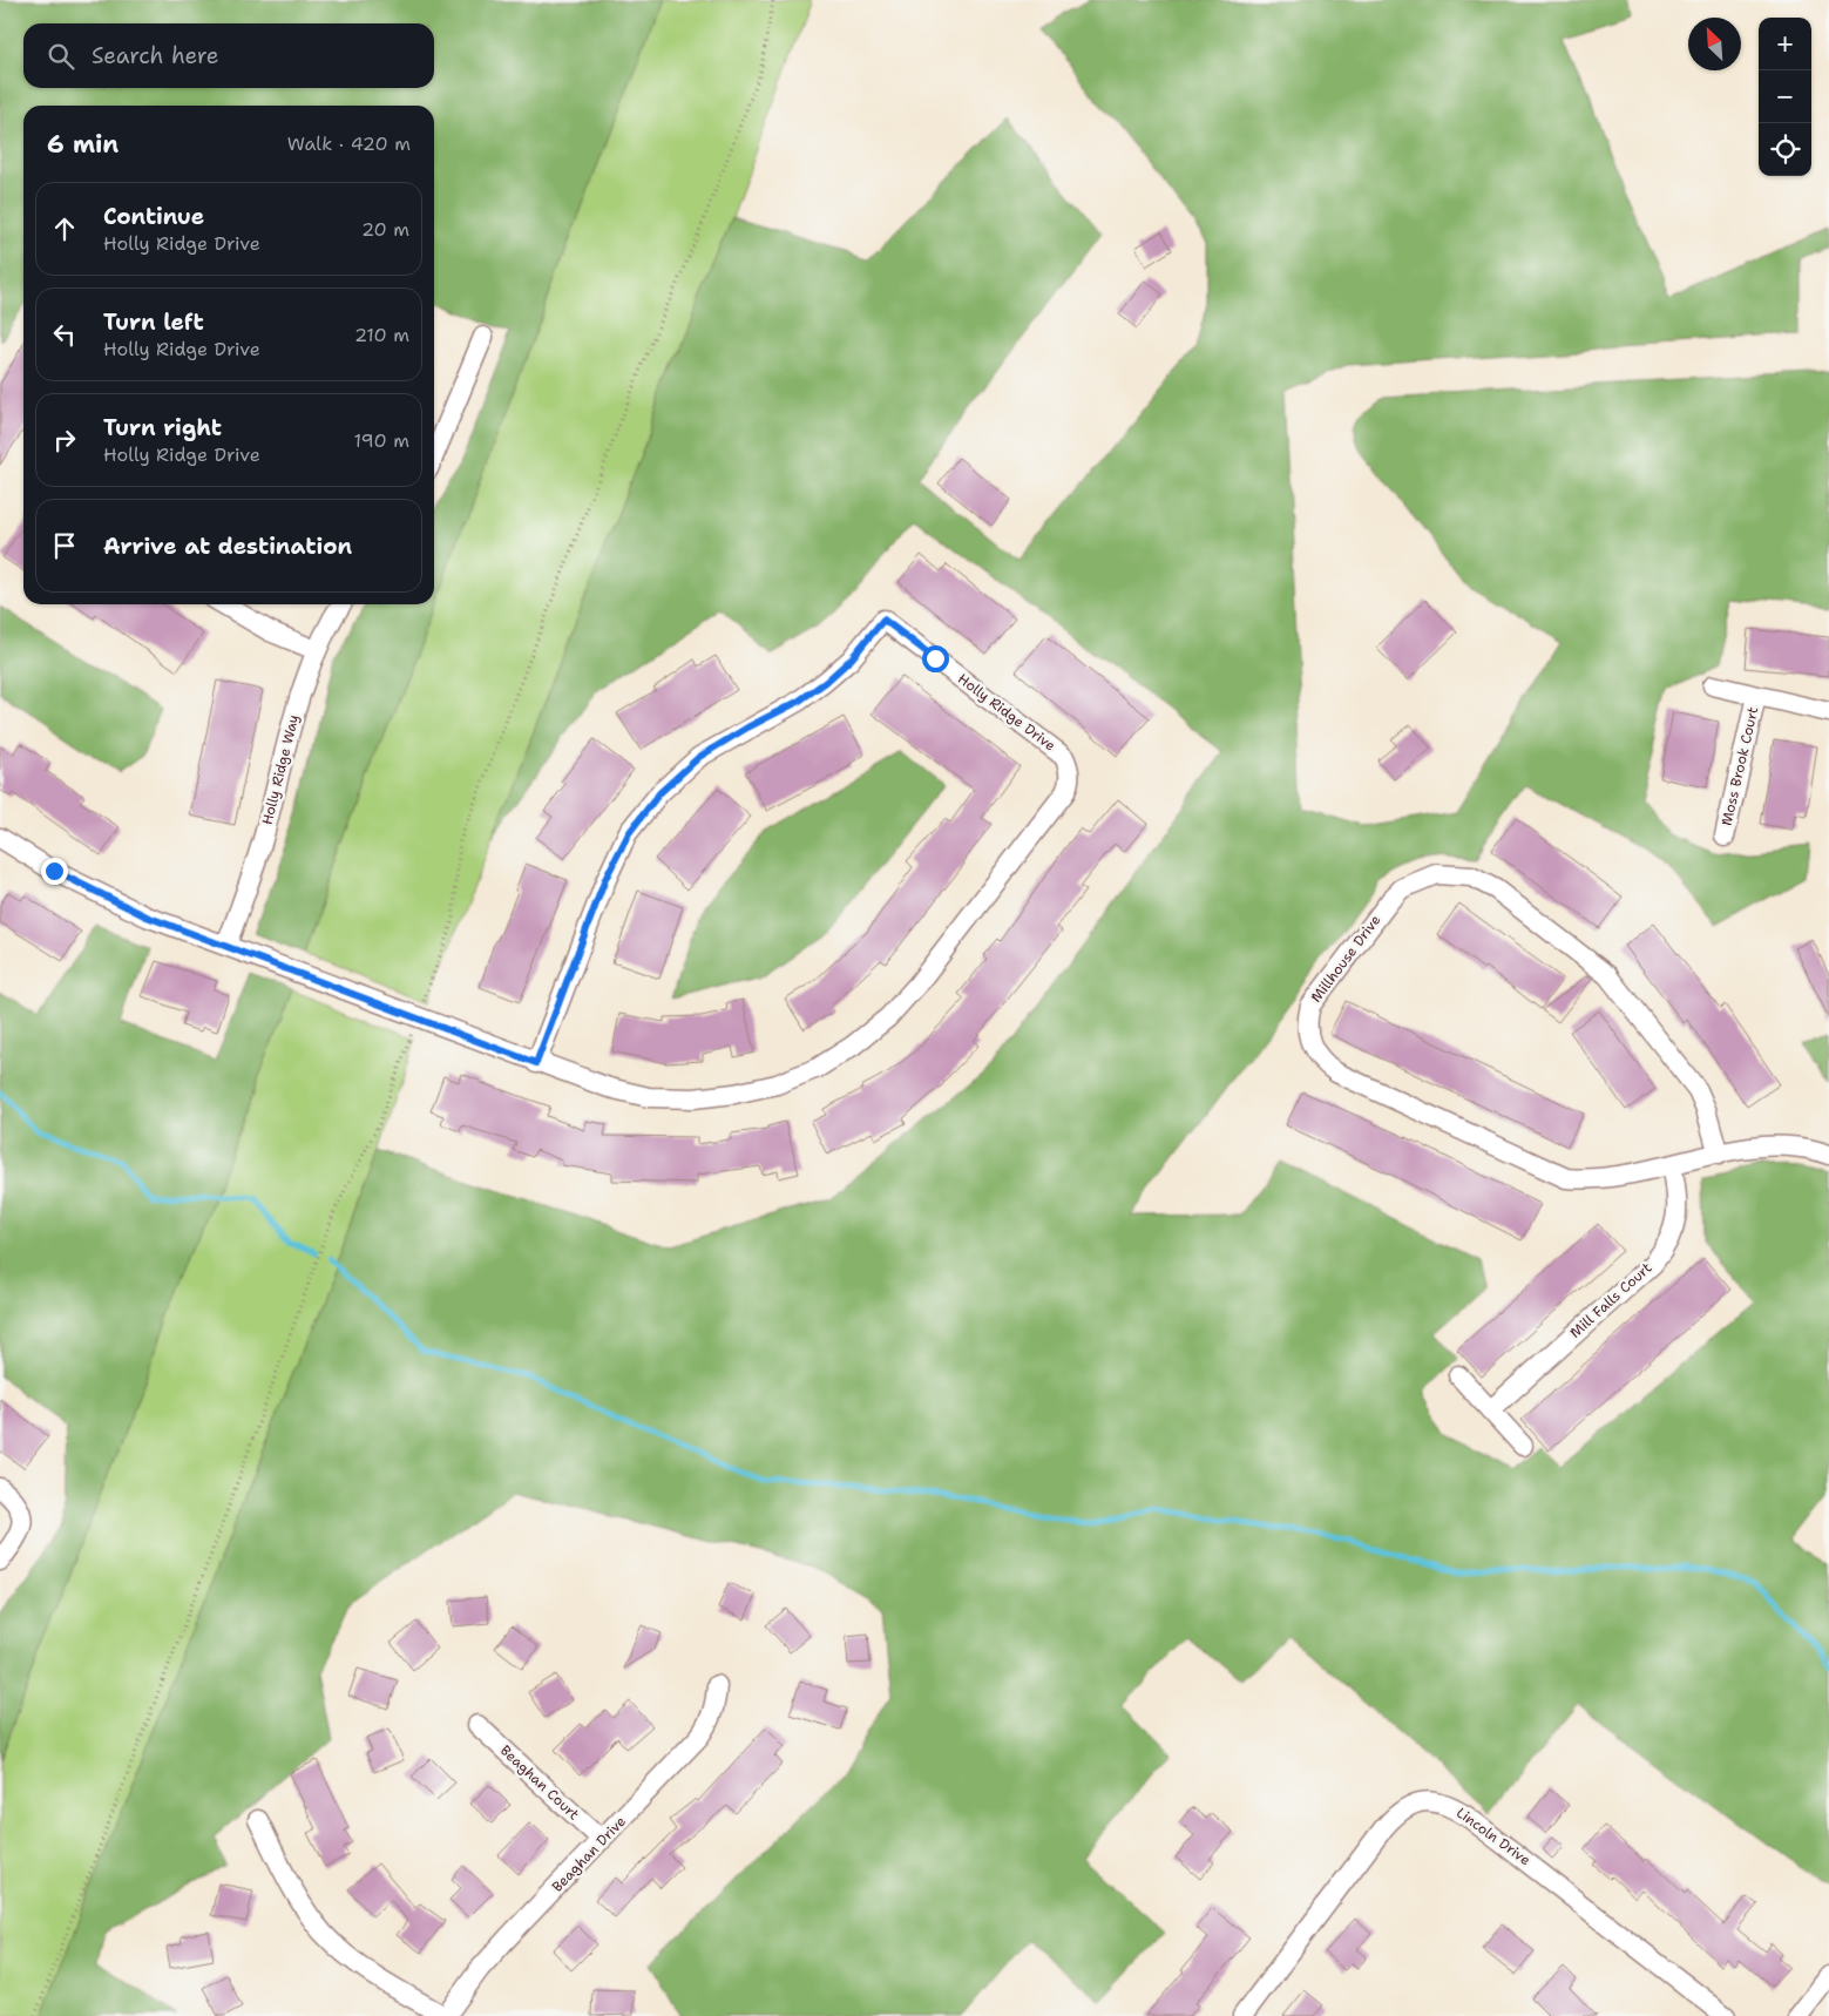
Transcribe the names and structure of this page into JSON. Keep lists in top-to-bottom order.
{
  "streets": {
    "street": [
      "Holly Ridge Drive",
      "Moss Brook Court",
      "Holly Ridge Way",
      "Millhouse Drive",
      "Mill Falls Court",
      "Beaghan Court",
      "Lincoln Drive",
      "Beaghan Drive"
    ]
  },
  "crossings": [
    ["Holly Ridge Drive", "Holly Ridge Way"],
    ["Millhouse Drive", "Mill Falls Court"],
    ["Beaghan Court", "Beaghan Drive"]
  ],
  "north": "top left",
  "page": {
    "map_buttons": ["+", "−"],
    "search": "Search here",
    "heading": ["6 min", "Walk · 420 m"],
    "list": [
      ["Continue", "Holly Ridge Drive", "20 m"],
      ["Turn left", "Holly Ridge Drive", "210 m"],
      ["Turn right", "Holly Ridge Drive", "190 m"],
      "Arrive at destination"
    ]
  }
}
